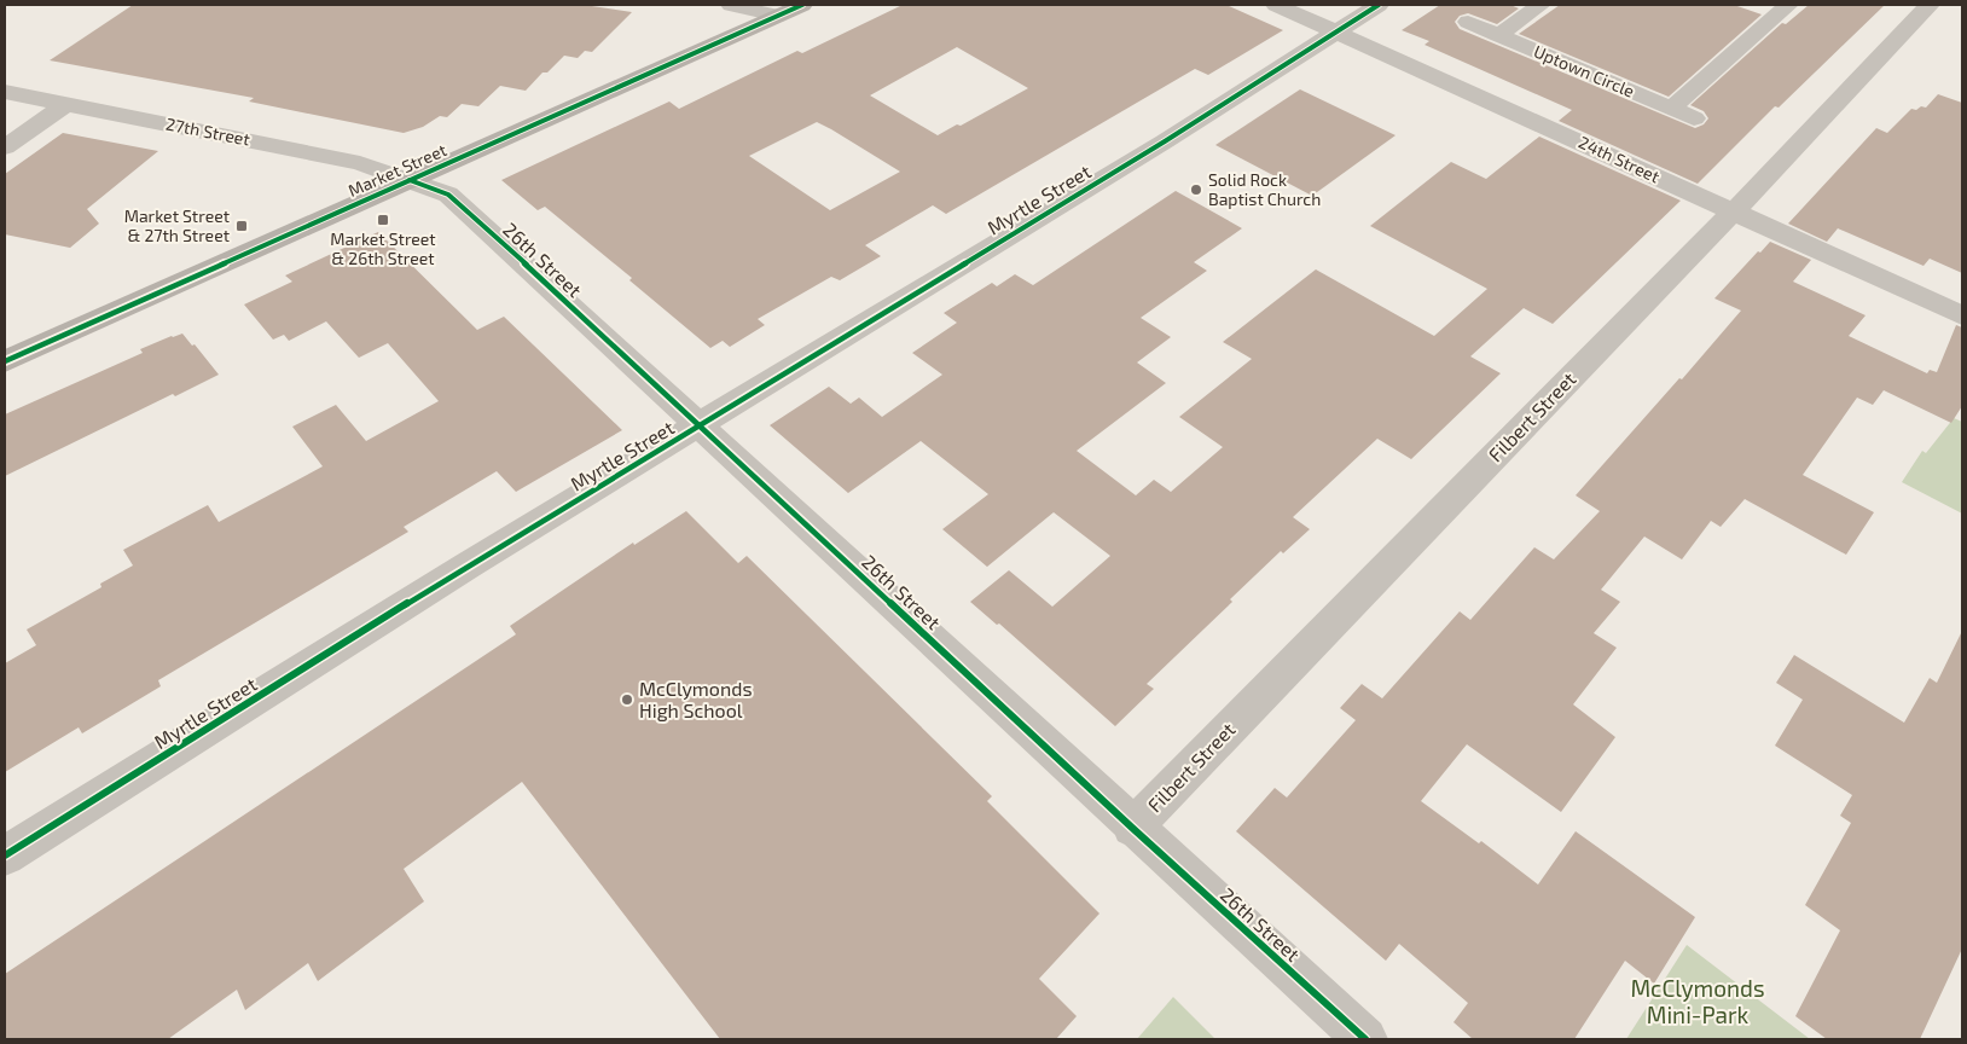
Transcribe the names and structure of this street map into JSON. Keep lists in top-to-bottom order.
{
  "streets": {
    "main road": ["Market Street"],
    "street": [
      "Uptown Circle",
      "27th Street",
      "24th Street",
      "Myrtle Street",
      "26th Street",
      "Filbert Street"
    ]
  },
  "crossings": [
    ["27th Street", "Market Street"],
    ["27th Street", "26th Street"],
    ["24th Street", "Myrtle Street"],
    ["24th Street", "Filbert Street"],
    ["Market Street", "26th Street"],
    ["Myrtle Street", "26th Street"],
    ["26th Street", "Filbert Street"]
  ],
  "parks": ["McClymonds Mini-Park"],
  "places": {
    "other": ["Solid Rock Baptist Church", "McClymonds High School"],
    "transit": ["Market Street & 26th Street", "Market Street & 27th Street"]
  }
}
